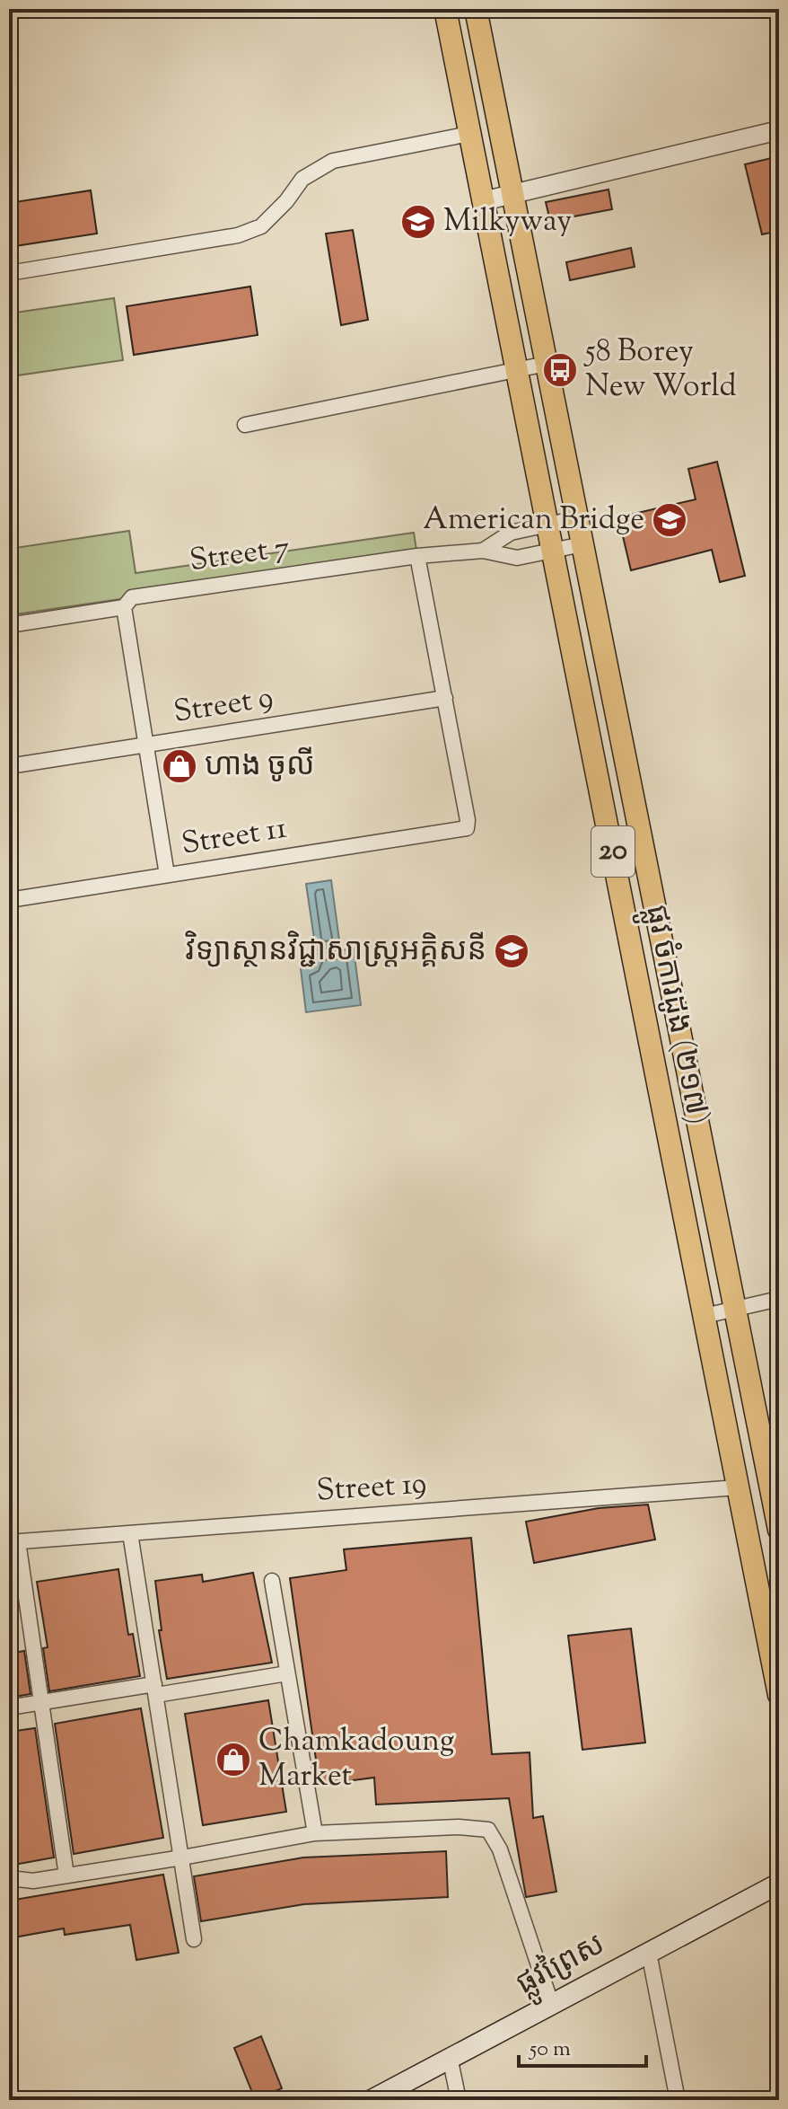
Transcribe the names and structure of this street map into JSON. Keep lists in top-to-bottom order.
{
  "streets": {
    "main road": ["20", "ផ្លូវ ចំការដូង (២១៧)", "ផ្លូវព្រៃស"],
    "street": [
      "Street 7",
      "Street 9",
      "Street 11",
      "Street 19"
    ]
  },
  "crossings": [
    ["Street 7", "ផ្លូវ ចំការដូង (២១៧)"],
    ["Street 9", "Street 11"],
    ["ផ្លូវ ចំការដូង (២១៧)", "Street 19"]
  ],
  "places": {
    "school or university": ["Milkyway", "American Bridge", "វិទ្យាស្ថានវិជ្ជាសាស្រ្តអគ្គិសនី"],
    "bus stop": ["58 Borey New World"],
    "shop": ["ហាង ចូលី", "Chamkadoung Market"]
  },
  "scale_bar": "50 m"
}
